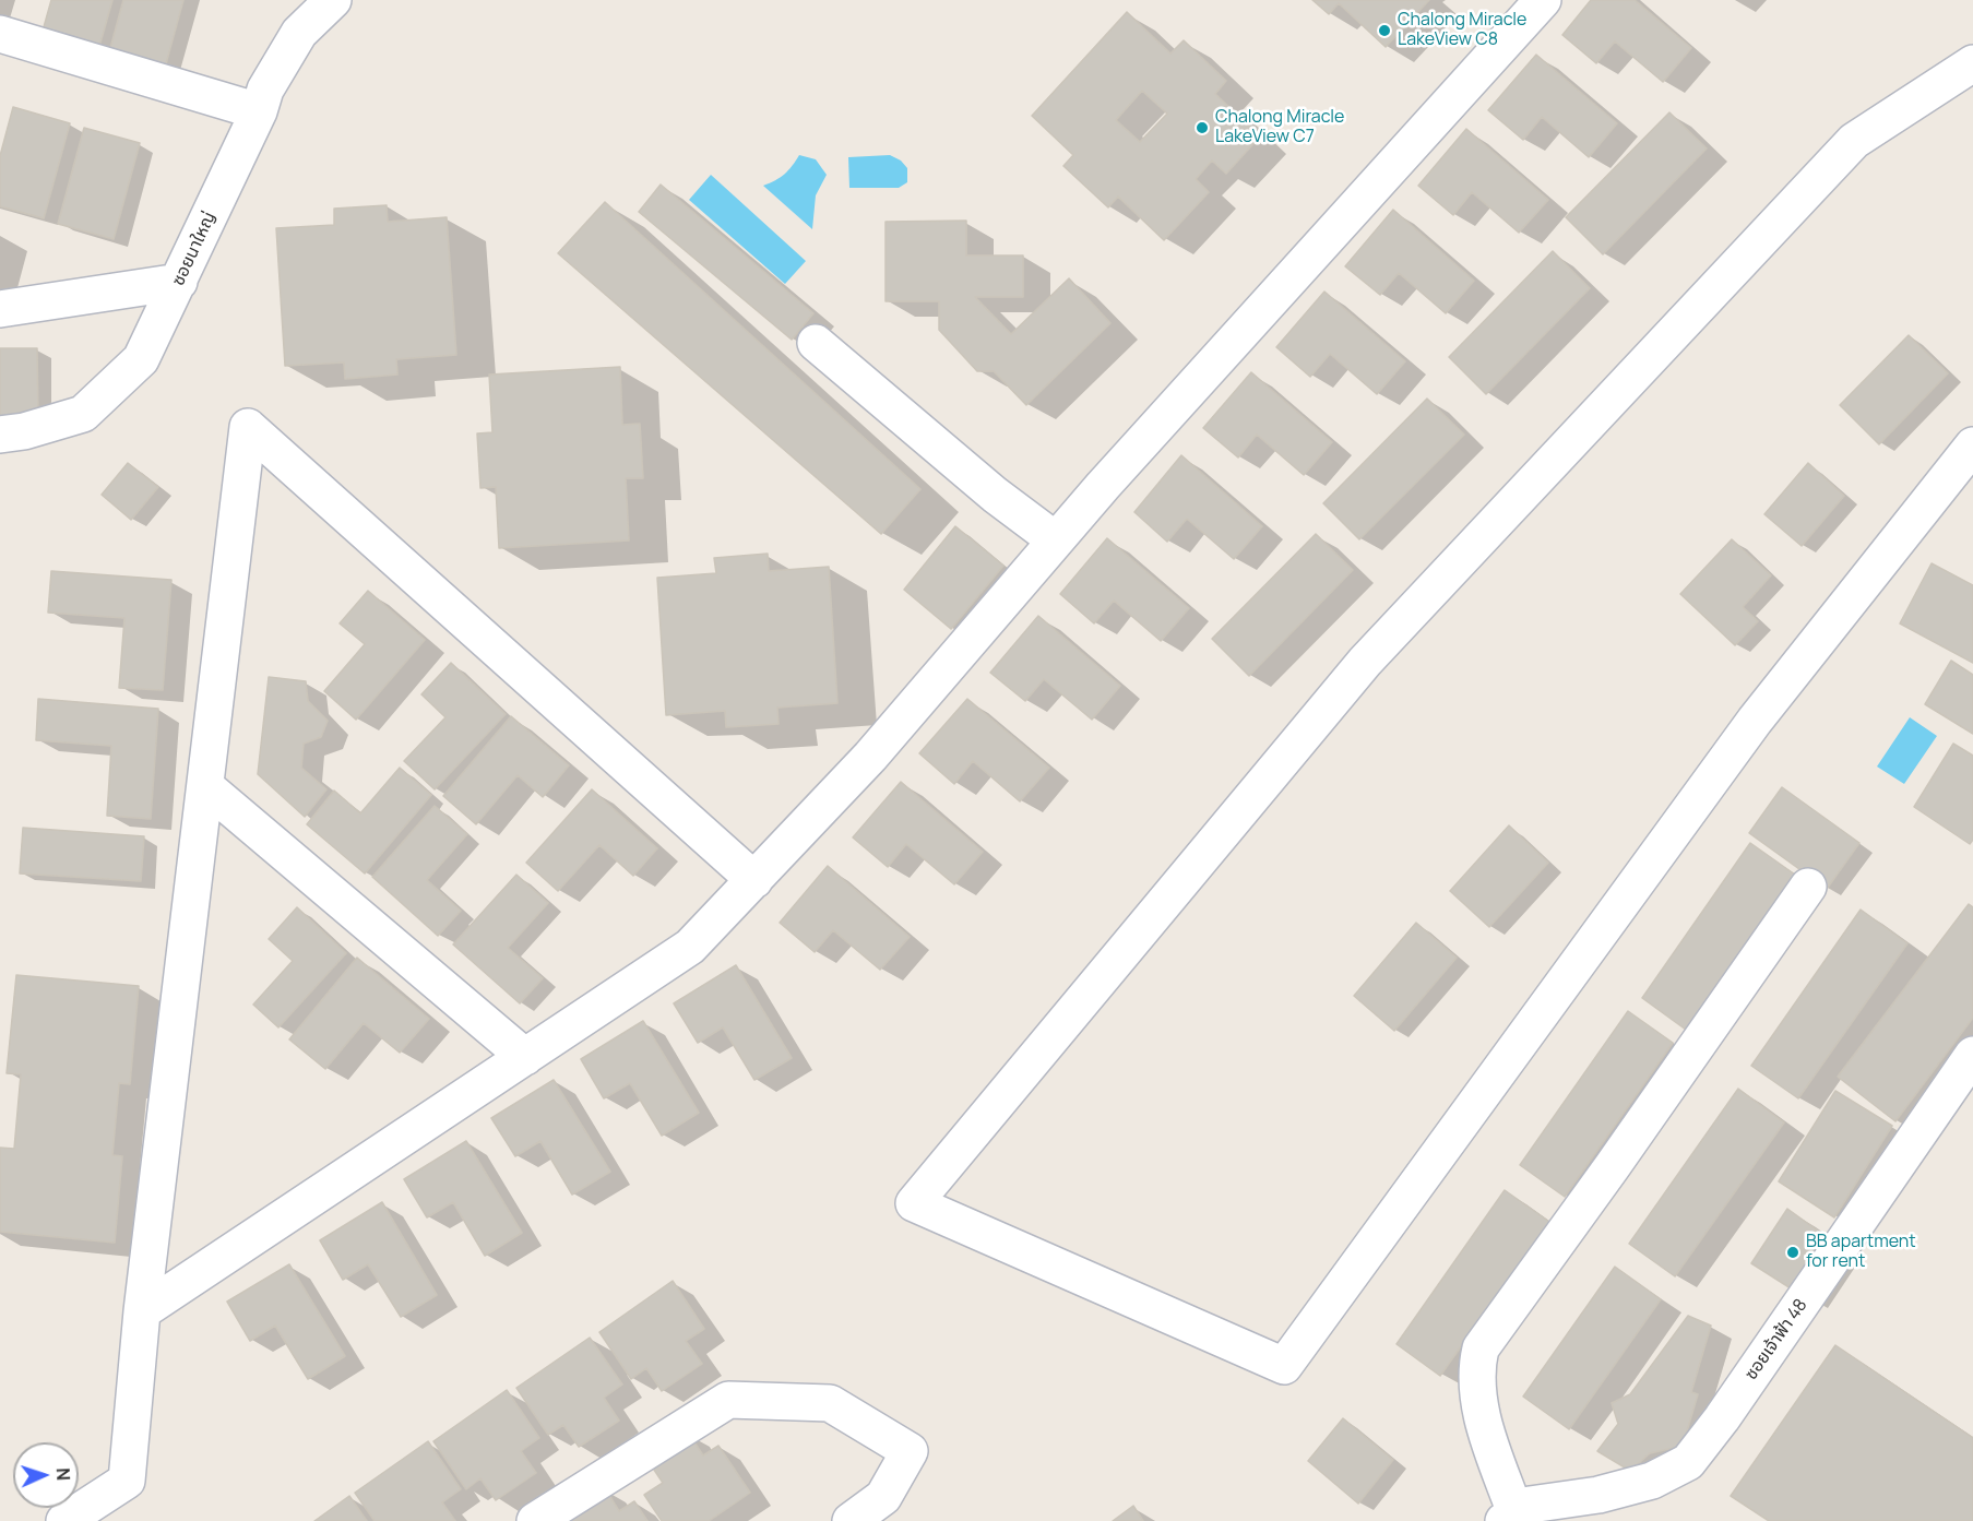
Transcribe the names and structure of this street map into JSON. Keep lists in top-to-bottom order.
{
  "streets": {
    "street": ["ซอยนาใหญ่", "ซอยเจ้าฟ้า 48"]
  },
  "places": ["Chalong Miracle LakeView C8", "Chalong Miracle LakeView C7", "BB apartment for rent"],
  "north": "right"
}
